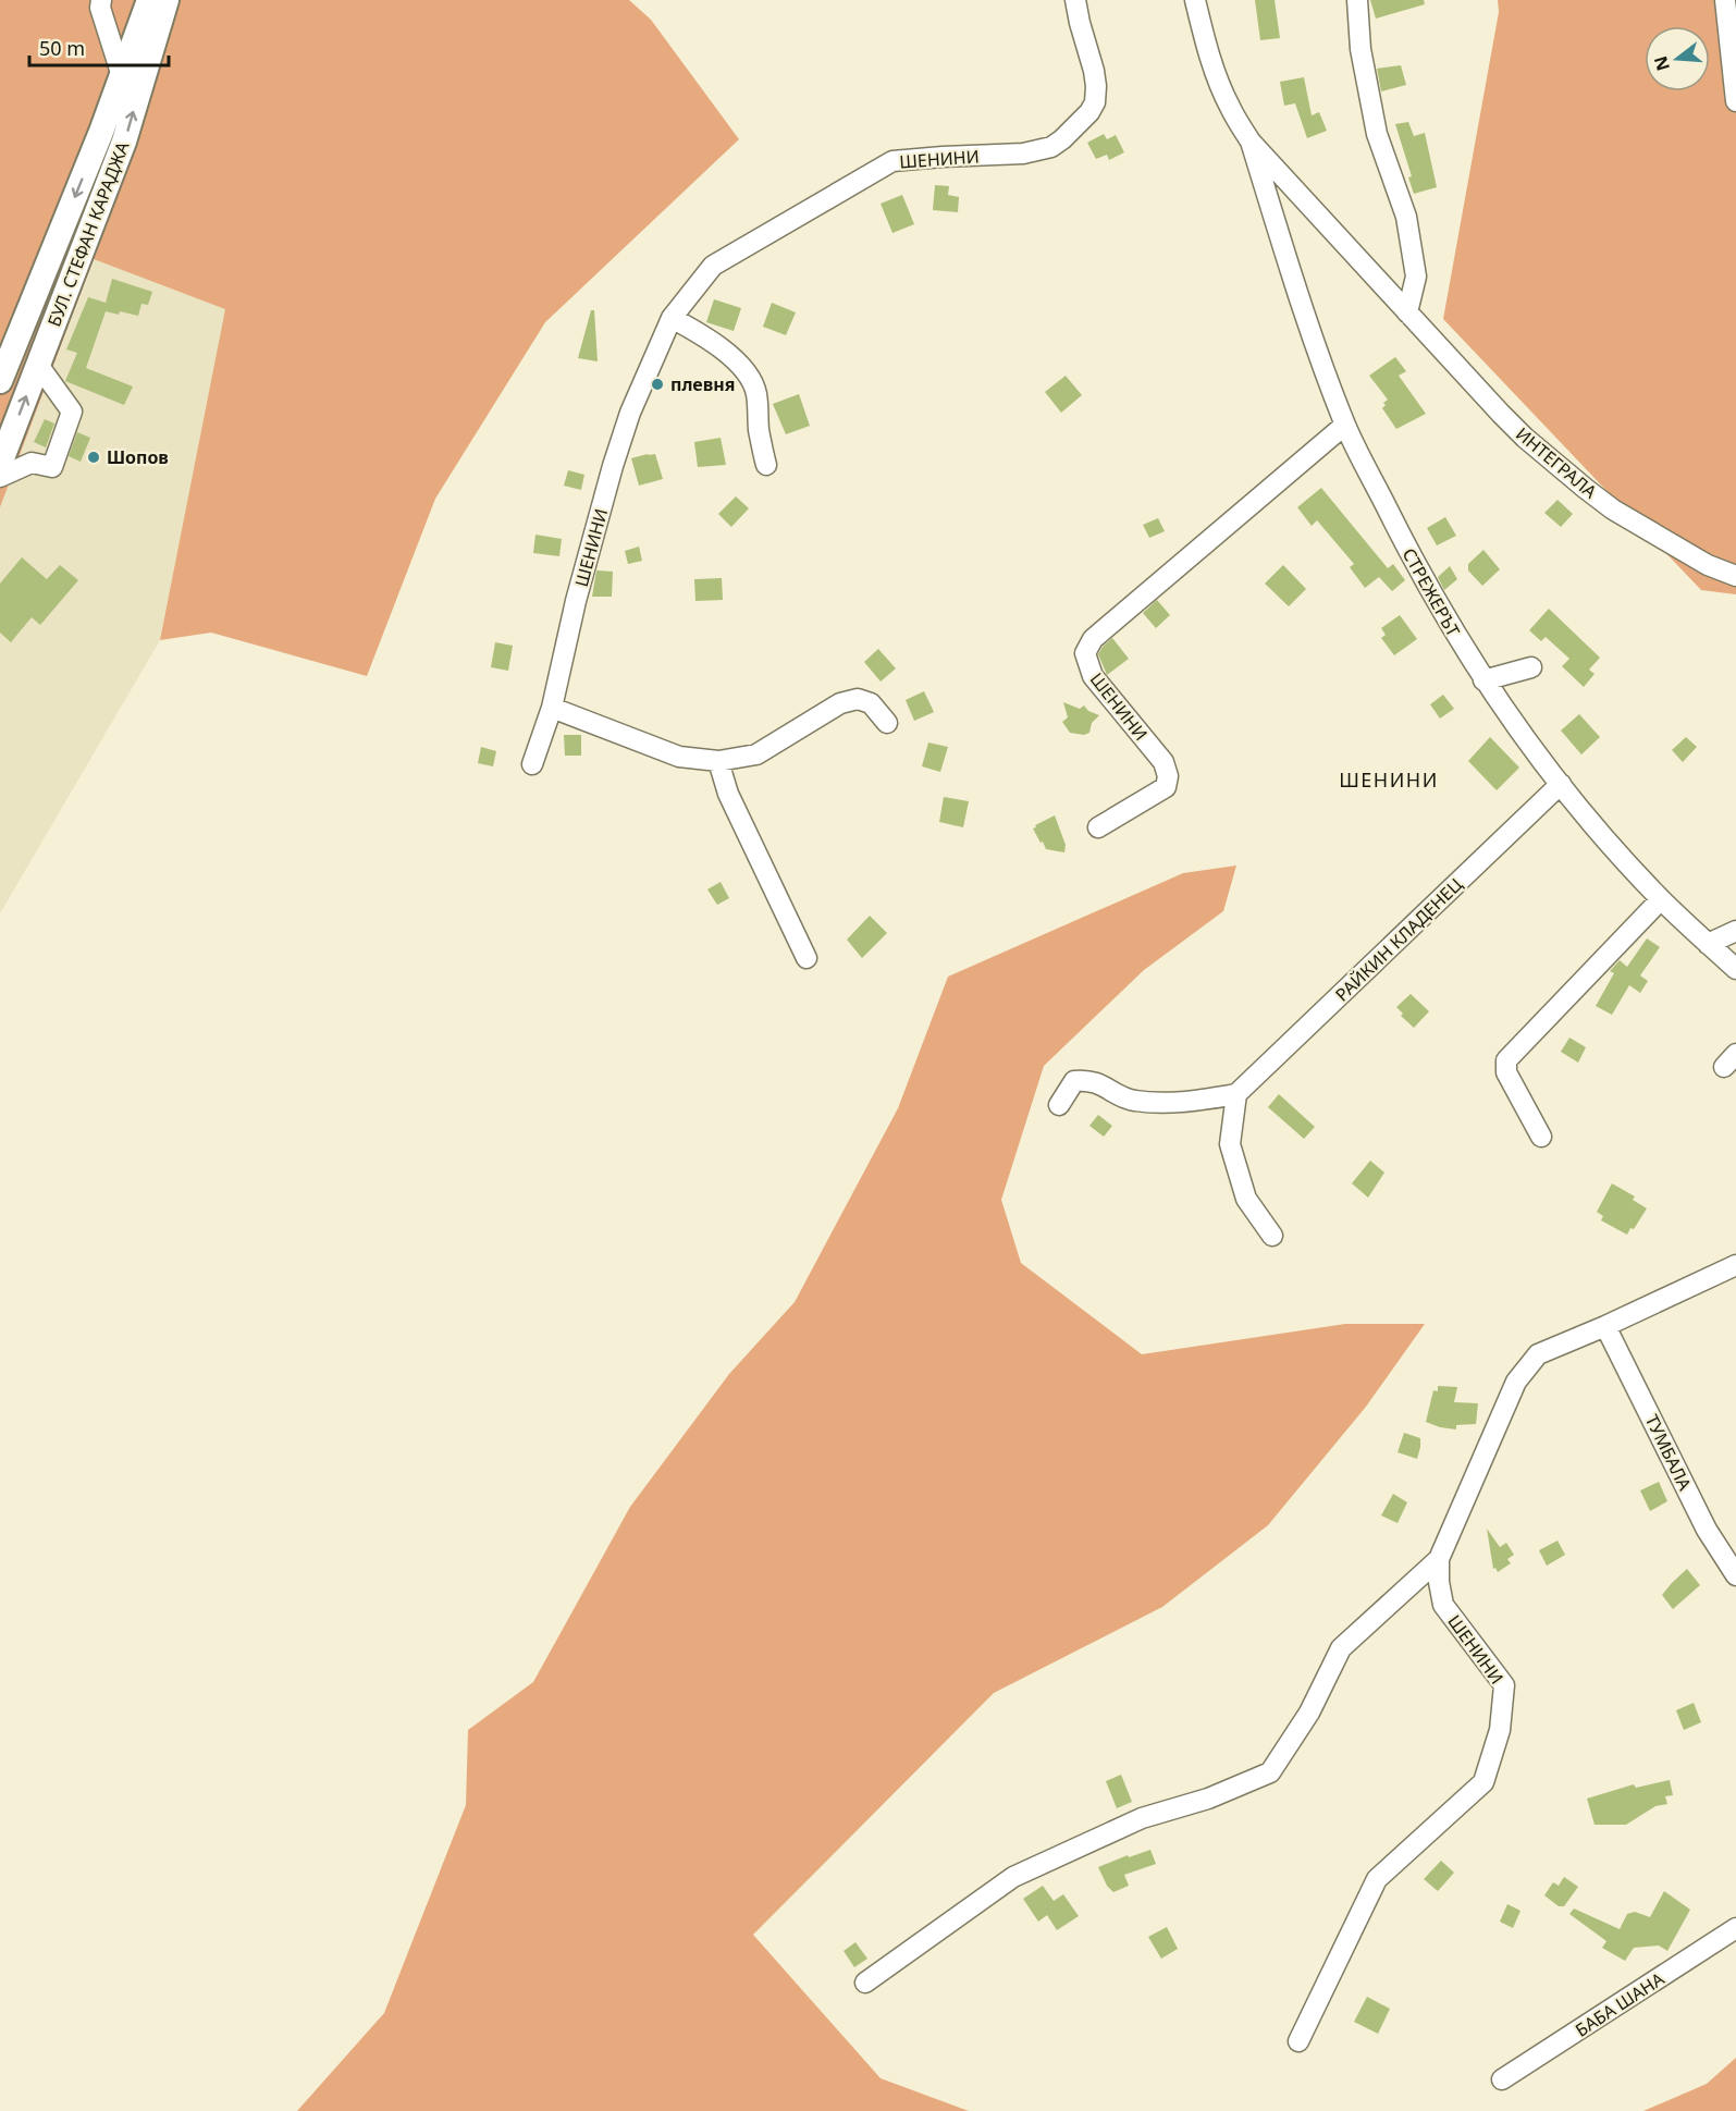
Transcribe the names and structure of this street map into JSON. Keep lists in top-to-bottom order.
{
  "streets": {
    "main road": ["БУЛ. СТЕФАН КАРАДЖА"],
    "street": [
      "ШЕНИНИ",
      "ИНТЕГРАЛА",
      "СТРЕЖЕРЪТ",
      "РАЙКИН КЛАДЕНЕЦ",
      "ТУМБАЛА",
      "БАБА ШАНА"
    ]
  },
  "crossings": [
    ["ШЕНИНИ", "СТРЕЖЕРЪТ"],
    ["ШЕНИНИ", "ТУМБАЛА"],
    ["СТРЕЖЕРЪТ", "РАЙКИН КЛАДЕНЕЦ"]
  ],
  "districts": ["ШЕНИНИ"],
  "places": ["плевня", "Шопов"],
  "scale_bar": "50 m",
  "north": "left"
}
